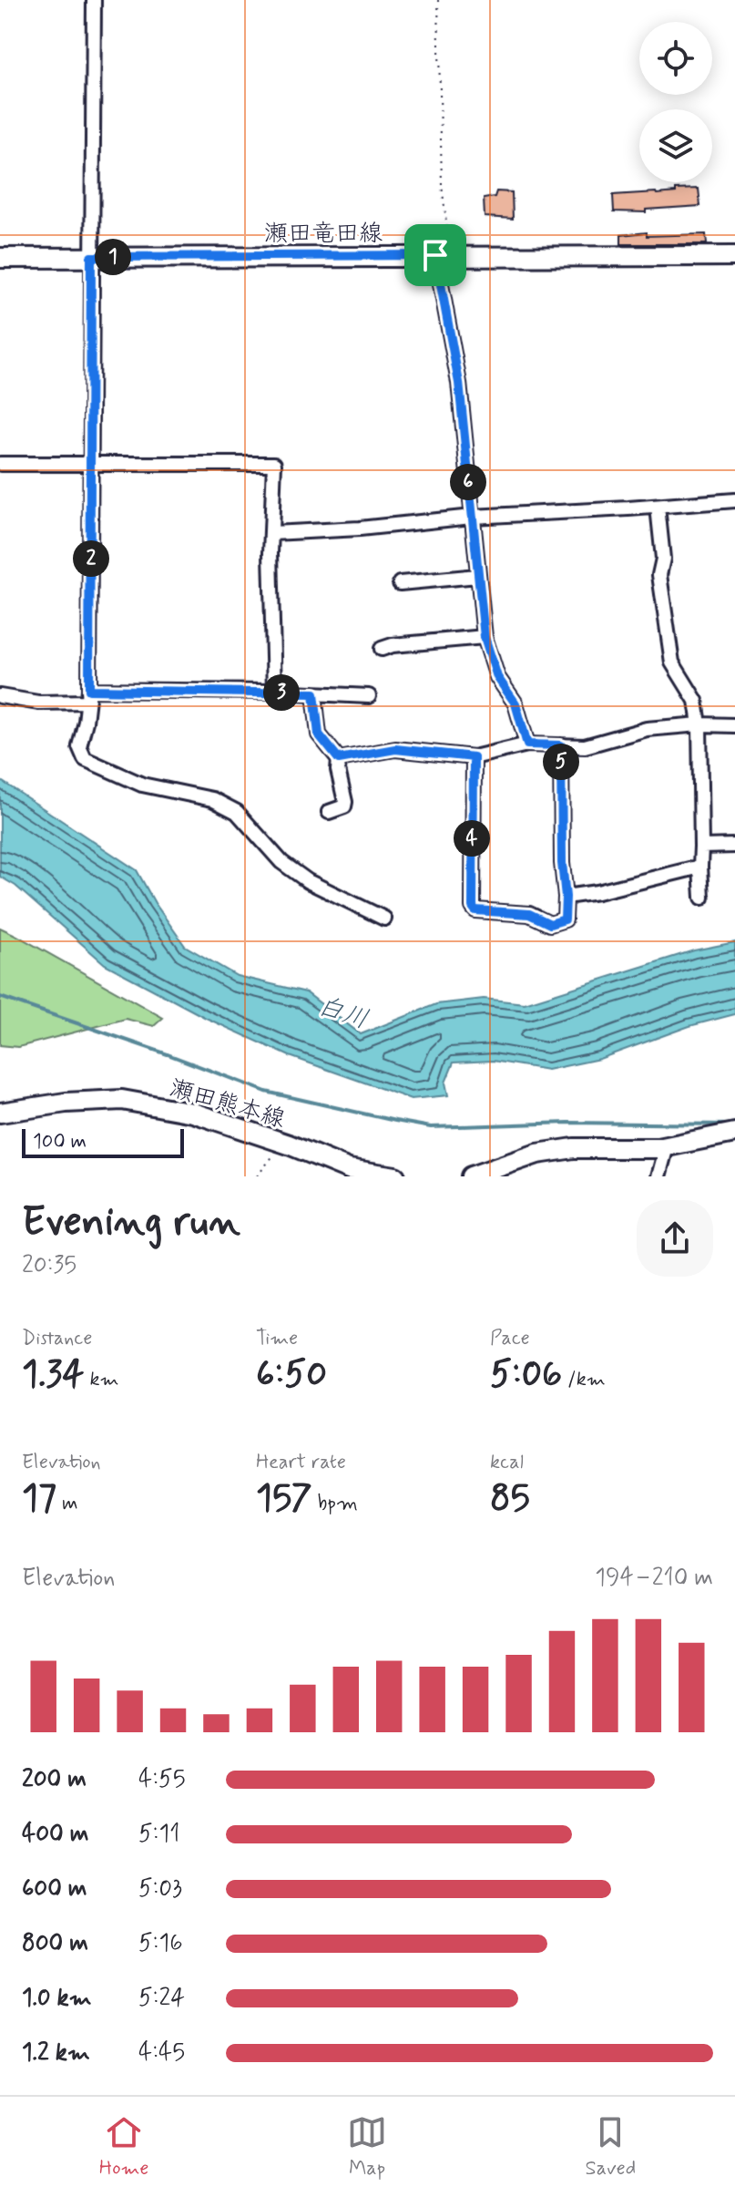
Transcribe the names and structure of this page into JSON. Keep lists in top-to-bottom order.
{
  "streets": {
    "main road": ["瀬田竜田線", "瀬田熊本線"]
  },
  "water": ["白川"],
  "scale_bar": "100 m",
  "page": {
    "pins": [
      "1",
      "6",
      "2",
      "3",
      "5",
      "4"
    ],
    "scale": "100 m",
    "heading": ["Evening run", "20:35"],
    "stats": [
      ["Distance", "1.34 km"],
      ["Time", "6:50"],
      ["Pace", "5:06 /km"],
      ["Elevation", "17 m"],
      ["Heart rate", "157 bpm"],
      ["kcal", "85"]
    ],
    "chart": ["Elevation", "194–210 m"],
    "list": [
      {
        "name": "200 m",
        "note": "4:55"
      },
      {
        "name": "400 m",
        "note": "5:11"
      },
      {
        "name": "600 m",
        "note": "5:03"
      },
      {
        "name": "800 m",
        "note": "5:16"
      },
      {
        "name": "1.0 km",
        "note": "5:24"
      },
      {
        "name": "1.2 km",
        "note": "4:45"
      }
    ],
    "tabs": ["Home", "Map", "Saved"]
  }
}
